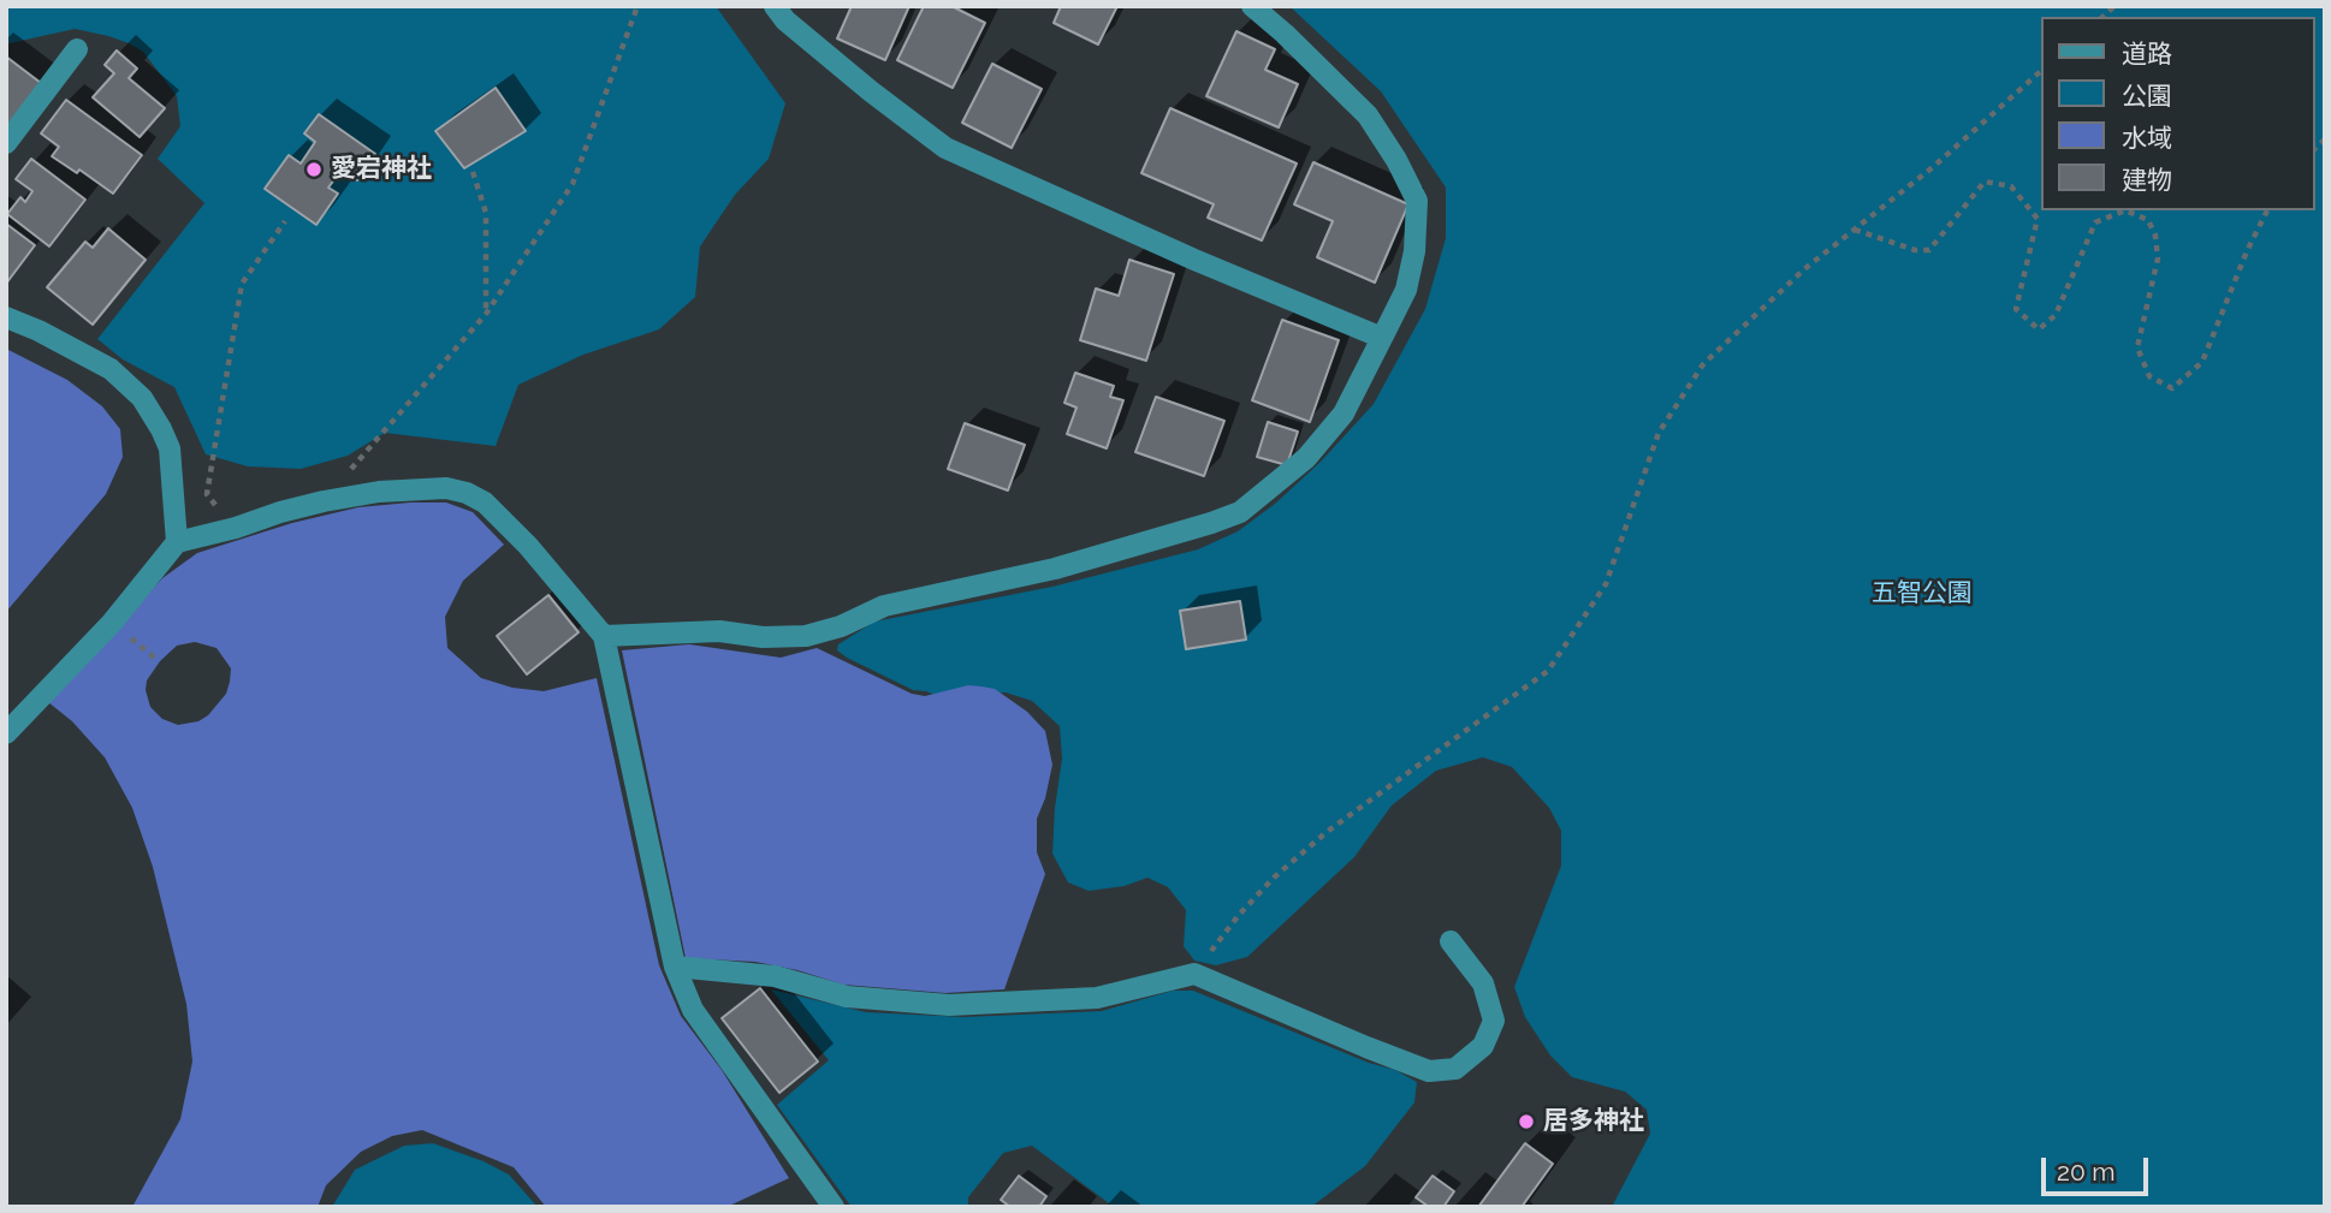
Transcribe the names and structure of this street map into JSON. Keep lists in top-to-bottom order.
{
  "parks": ["五智公園"],
  "places": ["愛宕神社", "居多神社"],
  "legend": [
    "道路",
    "公園",
    "水域",
    "建物"
  ],
  "scale_bar": "20 m"
}
